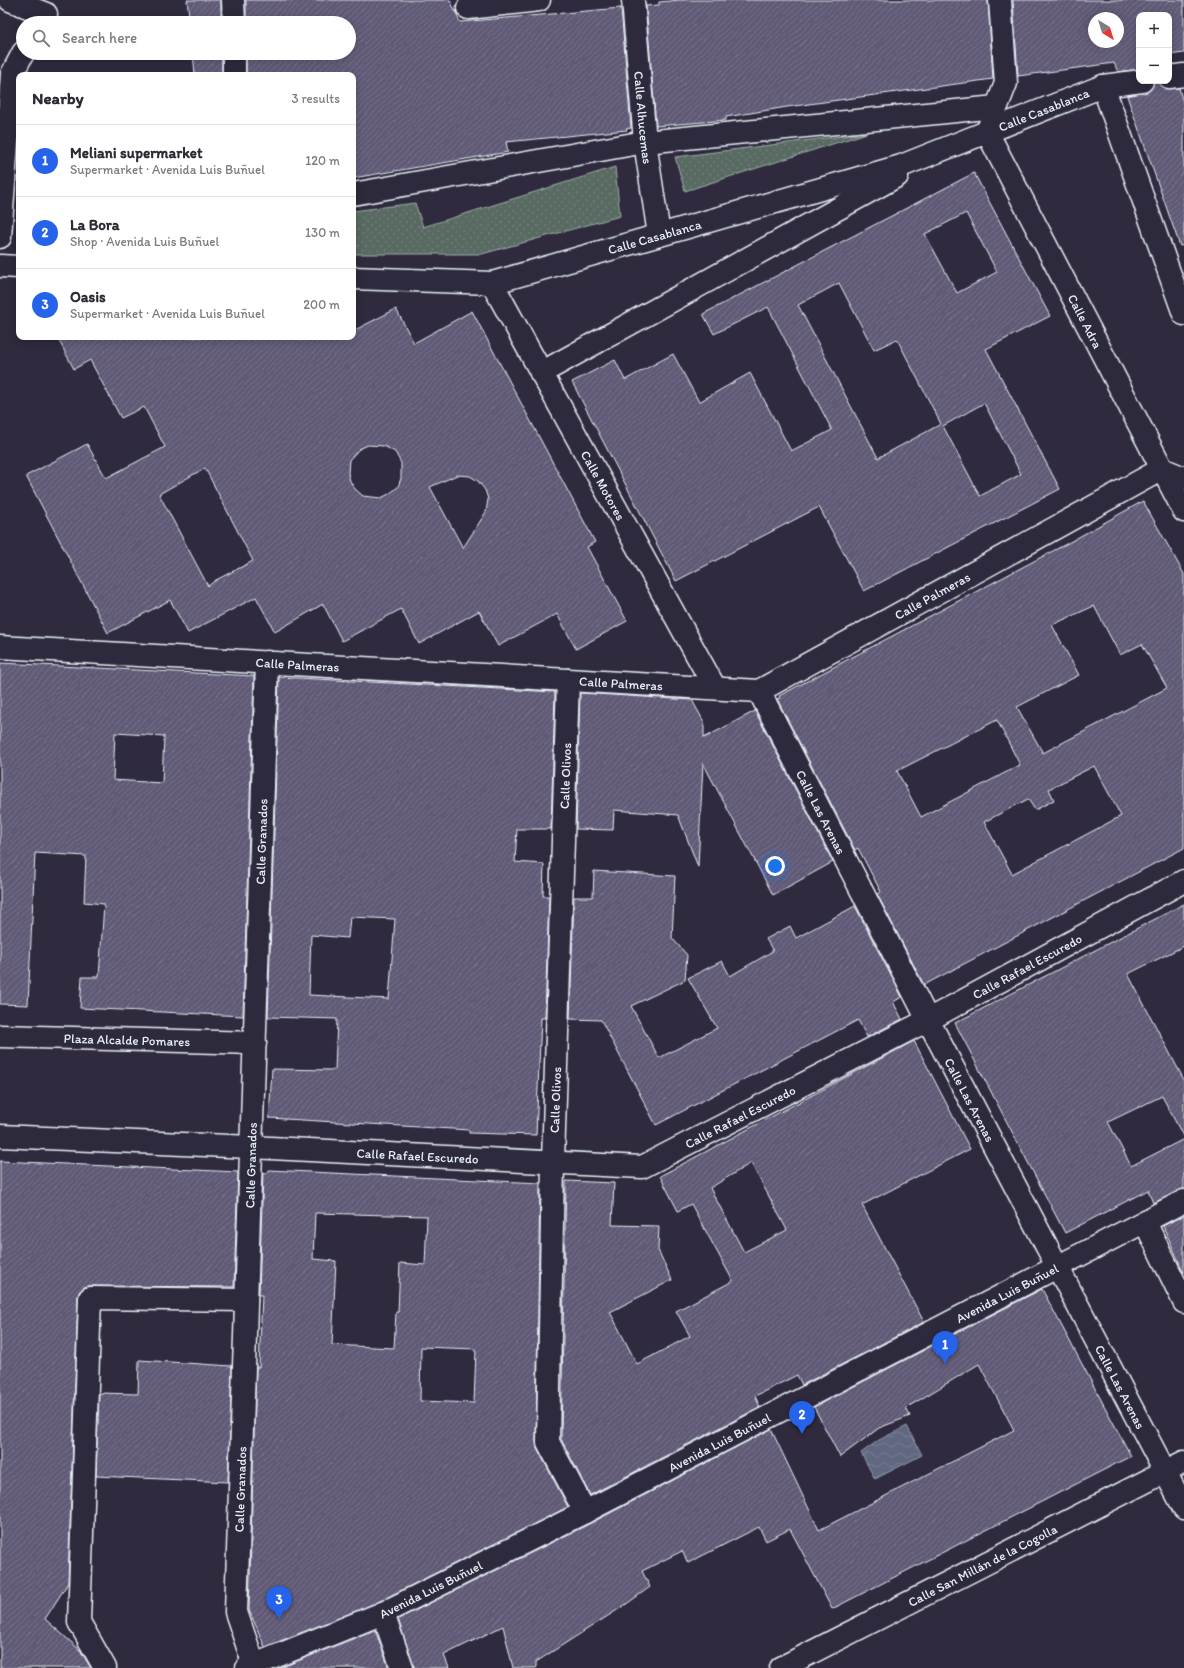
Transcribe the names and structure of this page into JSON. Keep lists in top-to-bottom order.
{
  "streets": {
    "street": [
      "Calle Casablanca",
      "Calle Alhucemas",
      "Calle Adra",
      "Calle Motores",
      "Calle Palmeras",
      "Calle Olivos",
      "Calle Las Arenas",
      "Calle Granados",
      "Calle Rafael Escuredo",
      "Plaza Alcalde Pomares",
      "Avenida Luis Buñuel",
      "Calle San Millán de la Cogolla"
    ]
  },
  "crossings": [
    ["Calle Casablanca", "Calle Alhucemas"],
    ["Calle Casablanca", "Calle Adra"],
    ["Calle Casablanca", "Calle Motores"],
    ["Calle Adra", "Calle Palmeras"],
    ["Calle Motores", "Calle Palmeras"],
    ["Calle Palmeras", "Calle Olivos"],
    ["Calle Palmeras", "Calle Las Arenas"],
    ["Calle Palmeras", "Calle Granados"],
    ["Calle Olivos", "Calle Rafael Escuredo"],
    ["Calle Olivos", "Avenida Luis Buñuel"],
    ["Calle Las Arenas", "Calle Rafael Escuredo"],
    ["Calle Las Arenas", "Avenida Luis Buñuel"],
    ["Calle Las Arenas", "Calle San Millán de la Cogolla"],
    ["Calle Granados", "Calle Rafael Escuredo"],
    ["Calle Granados", "Plaza Alcalde Pomares"],
    ["Calle Granados", "Avenida Luis Buñuel"]
  ],
  "north": "bottom right",
  "page": {
    "map_buttons": ["+", "−"],
    "search": "Search here",
    "heading": ["Nearby", "3 results"],
    "list": [
      {
        "mark": "1",
        "name": "Meliani supermarket",
        "note": "Supermarket · Avenida Luis Buñuel",
        "value": "120 m"
      },
      {
        "mark": "2",
        "name": "La Bora",
        "note": "Shop · Avenida Luis Buñuel",
        "value": "130 m"
      },
      {
        "mark": "3",
        "name": "Oasis",
        "note": "Supermarket · Avenida Luis Buñuel",
        "value": "200 m"
      }
    ],
    "pins": ["1", "2", "3"]
  }
}
